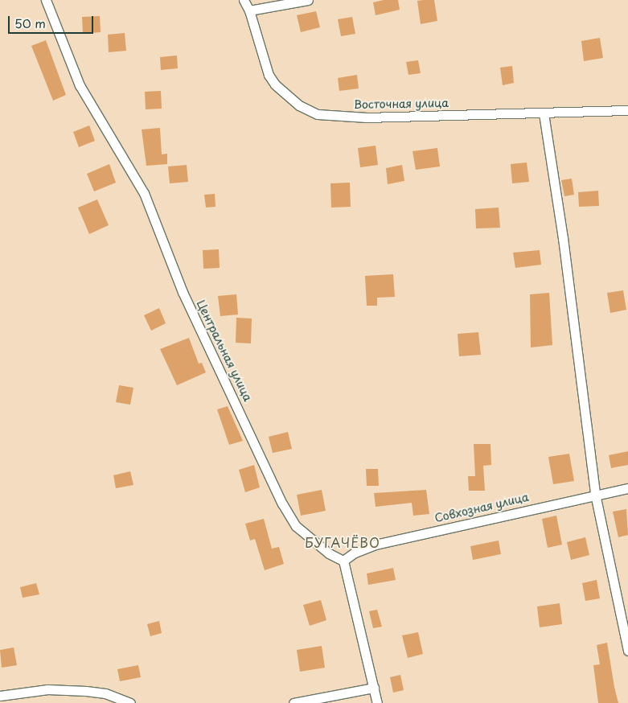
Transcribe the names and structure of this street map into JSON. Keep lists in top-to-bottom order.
{
  "streets": {
    "street": ["Восточная улица", "Центральная улица", "Совхозная улица"]
  },
  "crossings": [
    ["Центральная улица", "Совхозная улица"]
  ],
  "districts": ["БУГАЧЁВО"],
  "scale_bar": "50 m"
}
